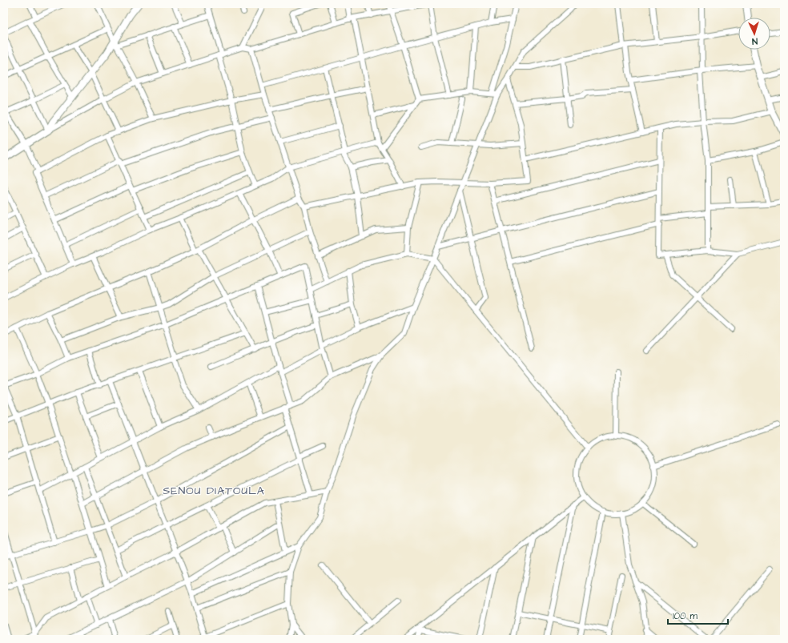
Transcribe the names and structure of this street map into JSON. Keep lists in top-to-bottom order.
{
  "districts": ["SENOU DIATOULA"],
  "scale_bar": "100 m",
  "north": "bottom"
}
